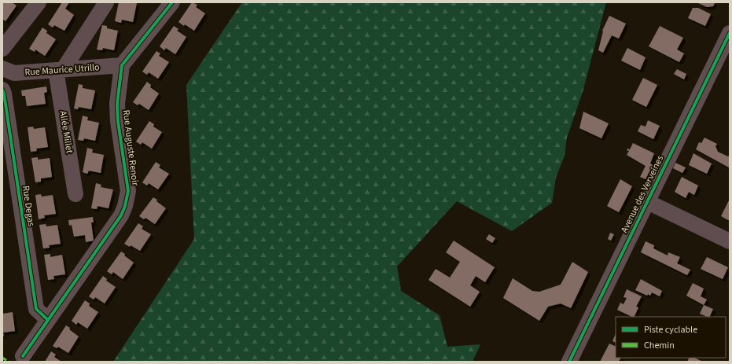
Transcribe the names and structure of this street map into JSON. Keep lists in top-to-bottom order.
{
  "streets": {
    "street": [
      "Rue Maurice Utrillo",
      "Allée Millet",
      "Rue Auguste Renoir",
      "Avenue des Verveines",
      "Rue Degas"
    ]
  },
  "crossings": [
    ["Rue Maurice Utrillo", "Allée Millet"],
    ["Rue Maurice Utrillo", "Rue Auguste Renoir"],
    ["Rue Auguste Renoir", "Rue Degas"]
  ],
  "legend": ["Piste cyclable", "Chemin"]
}
